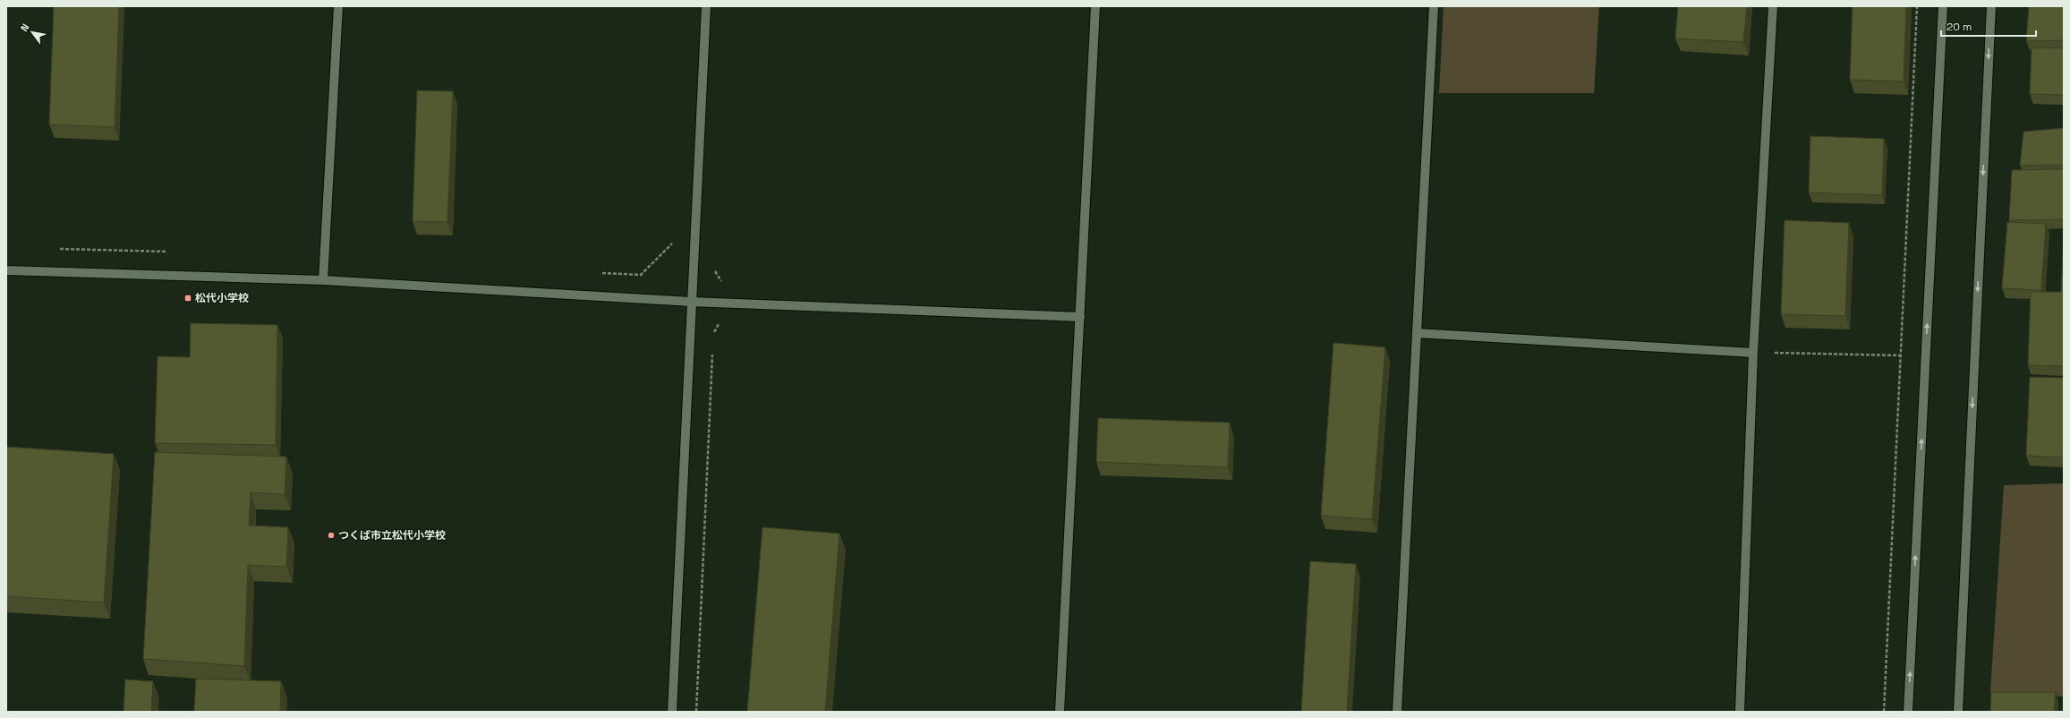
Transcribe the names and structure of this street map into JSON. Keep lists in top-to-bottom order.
{
  "places": {
    "transit": ["松代小学校"],
    "other": ["つくば市立松代小学校"]
  },
  "scale_bar": "20 m",
  "north": "top left"
}
